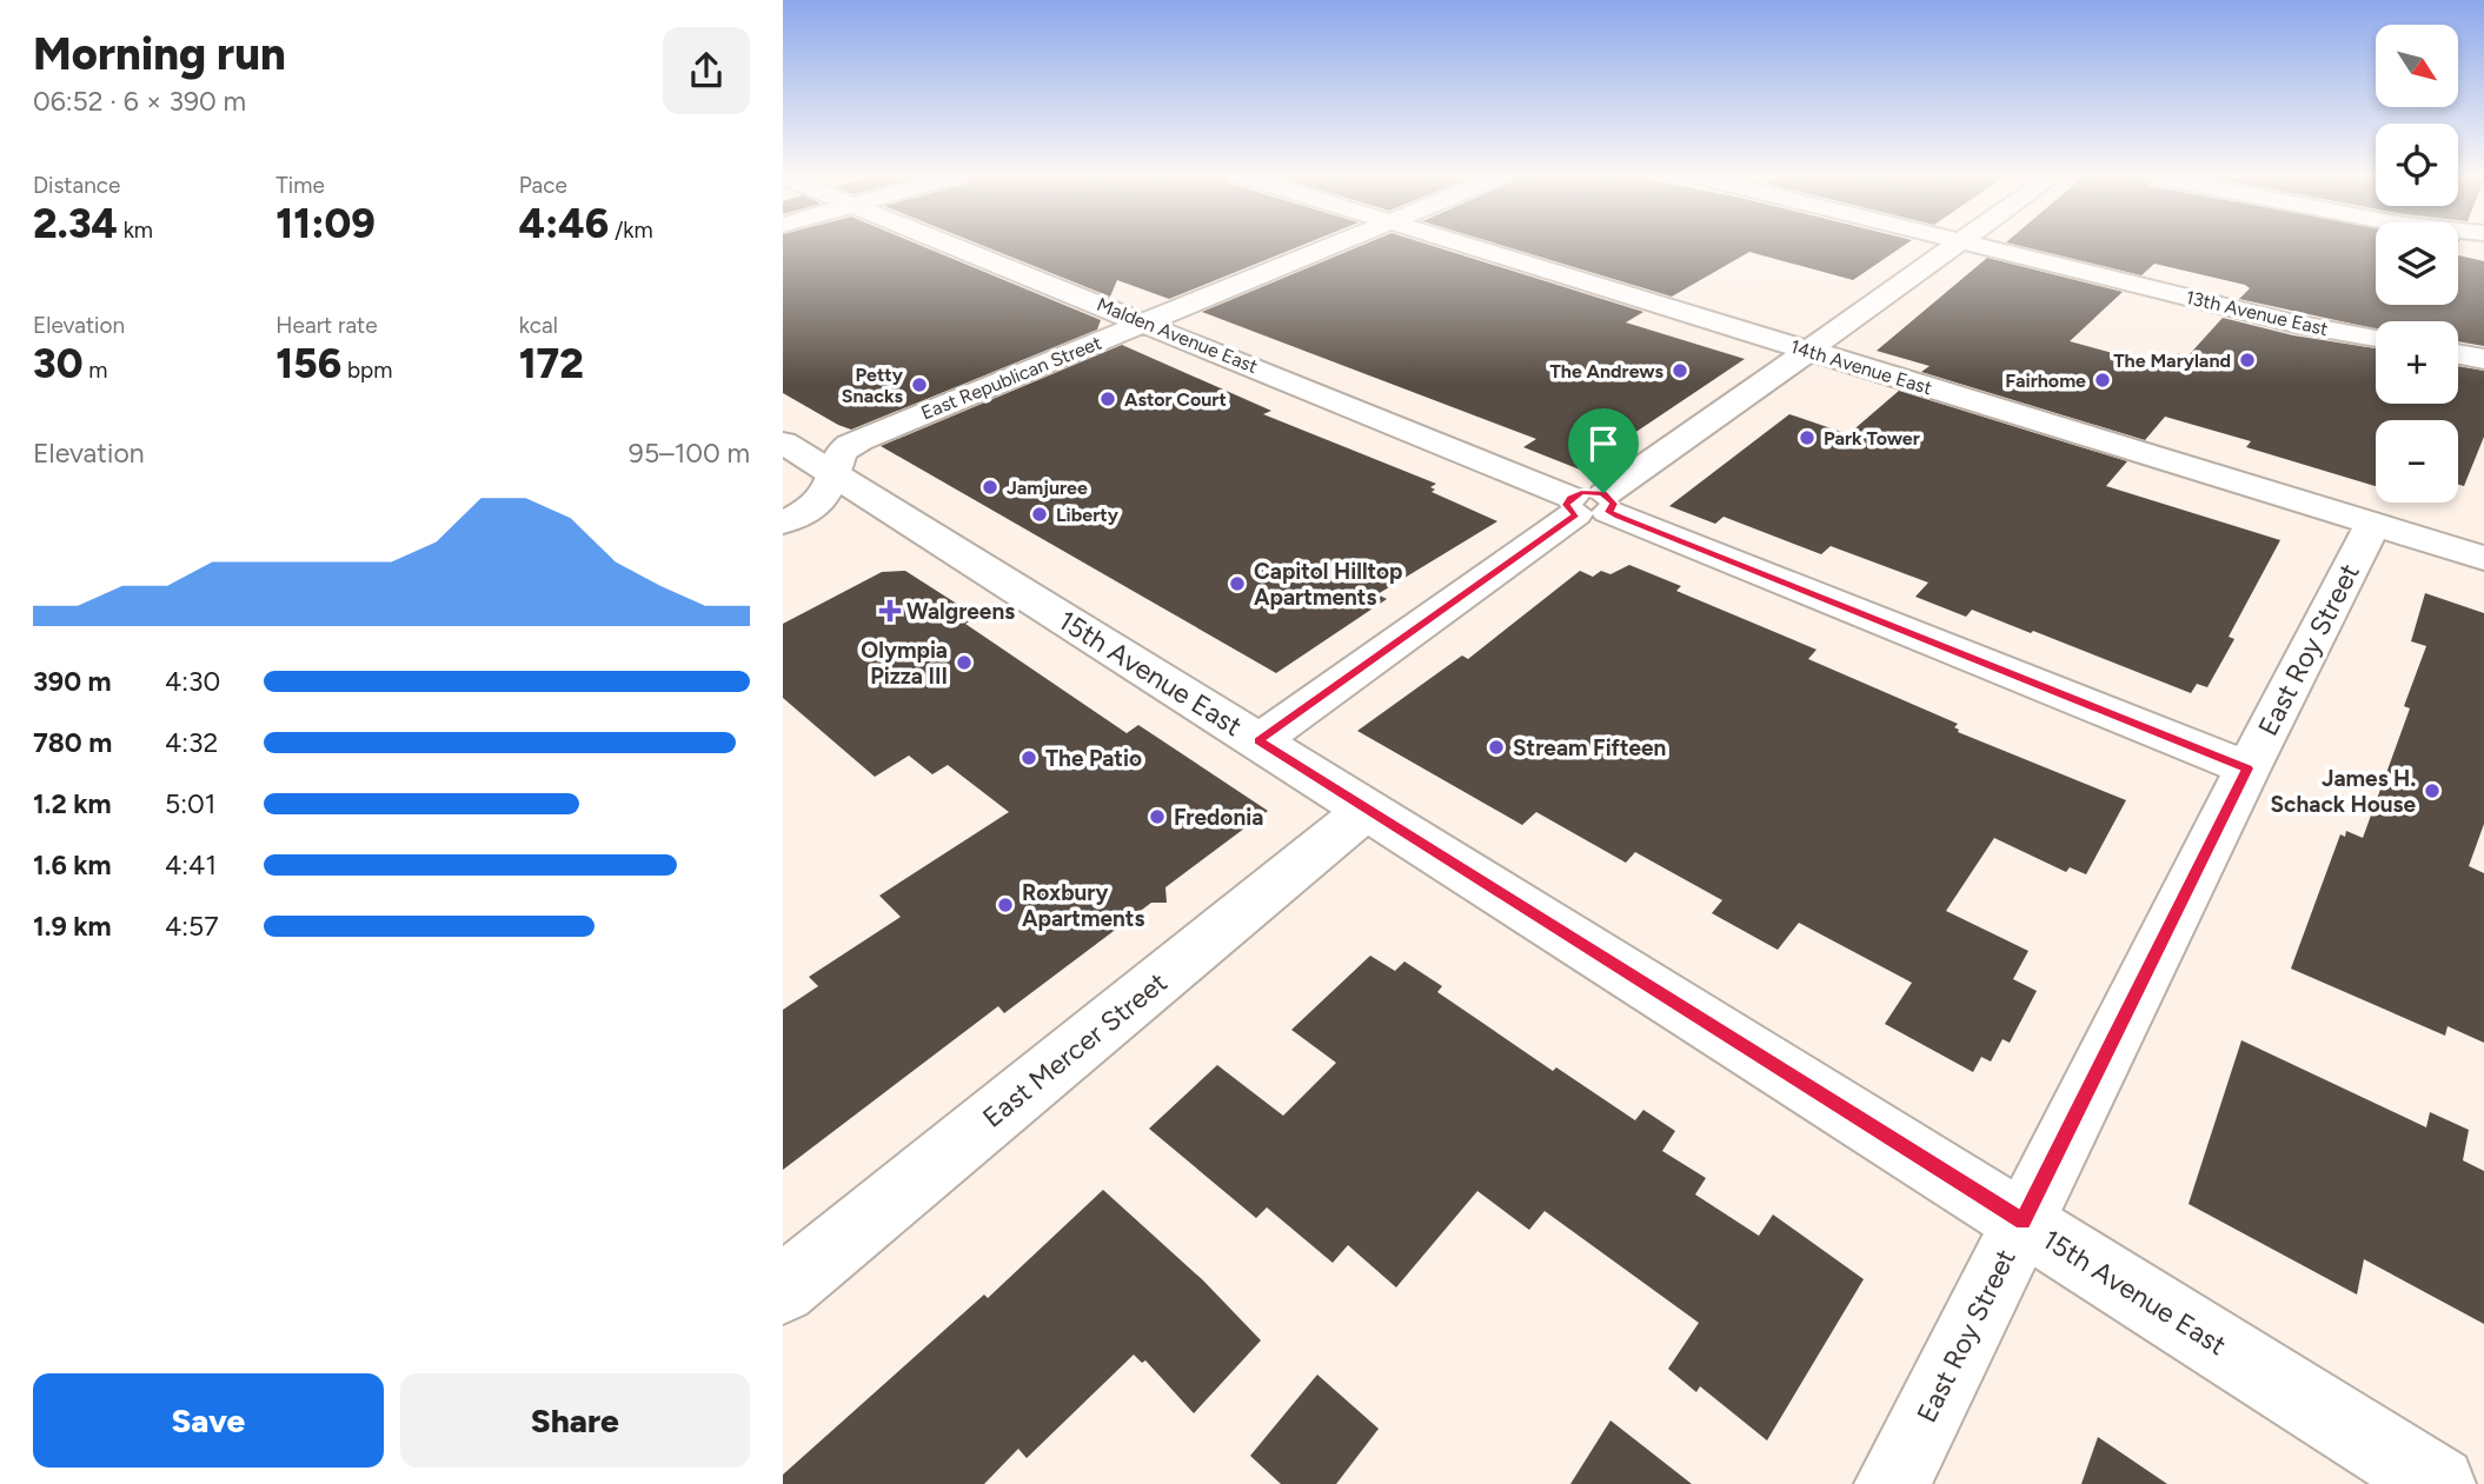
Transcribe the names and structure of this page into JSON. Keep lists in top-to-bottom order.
{
  "streets": {
    "street": [
      "13th Avenue East",
      "Malden Avenue East",
      "14th Avenue East",
      "East Republican Street",
      "East Roy Street",
      "15th Avenue East",
      "East Mercer Street"
    ]
  },
  "crossings": [
    ["Malden Avenue East", "East Republican Street"],
    ["Malden Avenue East", "East Roy Street"],
    ["14th Avenue East", "East Roy Street"],
    ["East Republican Street", "15th Avenue East"],
    ["East Roy Street", "15th Avenue East"],
    ["15th Avenue East", "East Mercer Street"]
  ],
  "places": {
    "other": [
      "The Maryland",
      "The Andrews",
      "Fairhome",
      "Petty Snacks",
      "Astor Court",
      "Park Tower",
      "Jamjuree",
      "Liberty",
      "Capitol Hilltop Apartments",
      "Olympia Pizza III",
      "Stream Fifteen",
      "The Patio",
      "James H. Schack House",
      "Fredonia",
      "Roxbury Apartments"
    ],
    "health": ["Walgreens"]
  },
  "north": "bottom right",
  "page": {
    "heading": ["Morning run", "06:52 · 6 × 390 m"],
    "map_buttons": ["+", "−"],
    "stats": [
      ["Distance", "2.34 km"],
      ["Time", "11:09"],
      ["Pace", "4:46 /km"],
      ["Elevation", "30 m"],
      ["Heart rate", "156 bpm"],
      ["kcal", "172"]
    ],
    "chart": ["Elevation", "95–100 m"],
    "list": [
      {
        "name": "390 m",
        "note": "4:30"
      },
      {
        "name": "780 m",
        "note": "4:32"
      },
      {
        "name": "1.2 km",
        "note": "5:01"
      },
      {
        "name": "1.6 km",
        "note": "4:41"
      },
      {
        "name": "1.9 km",
        "note": "4:57"
      }
    ],
    "buttons": ["Save", "Share"]
  }
}
